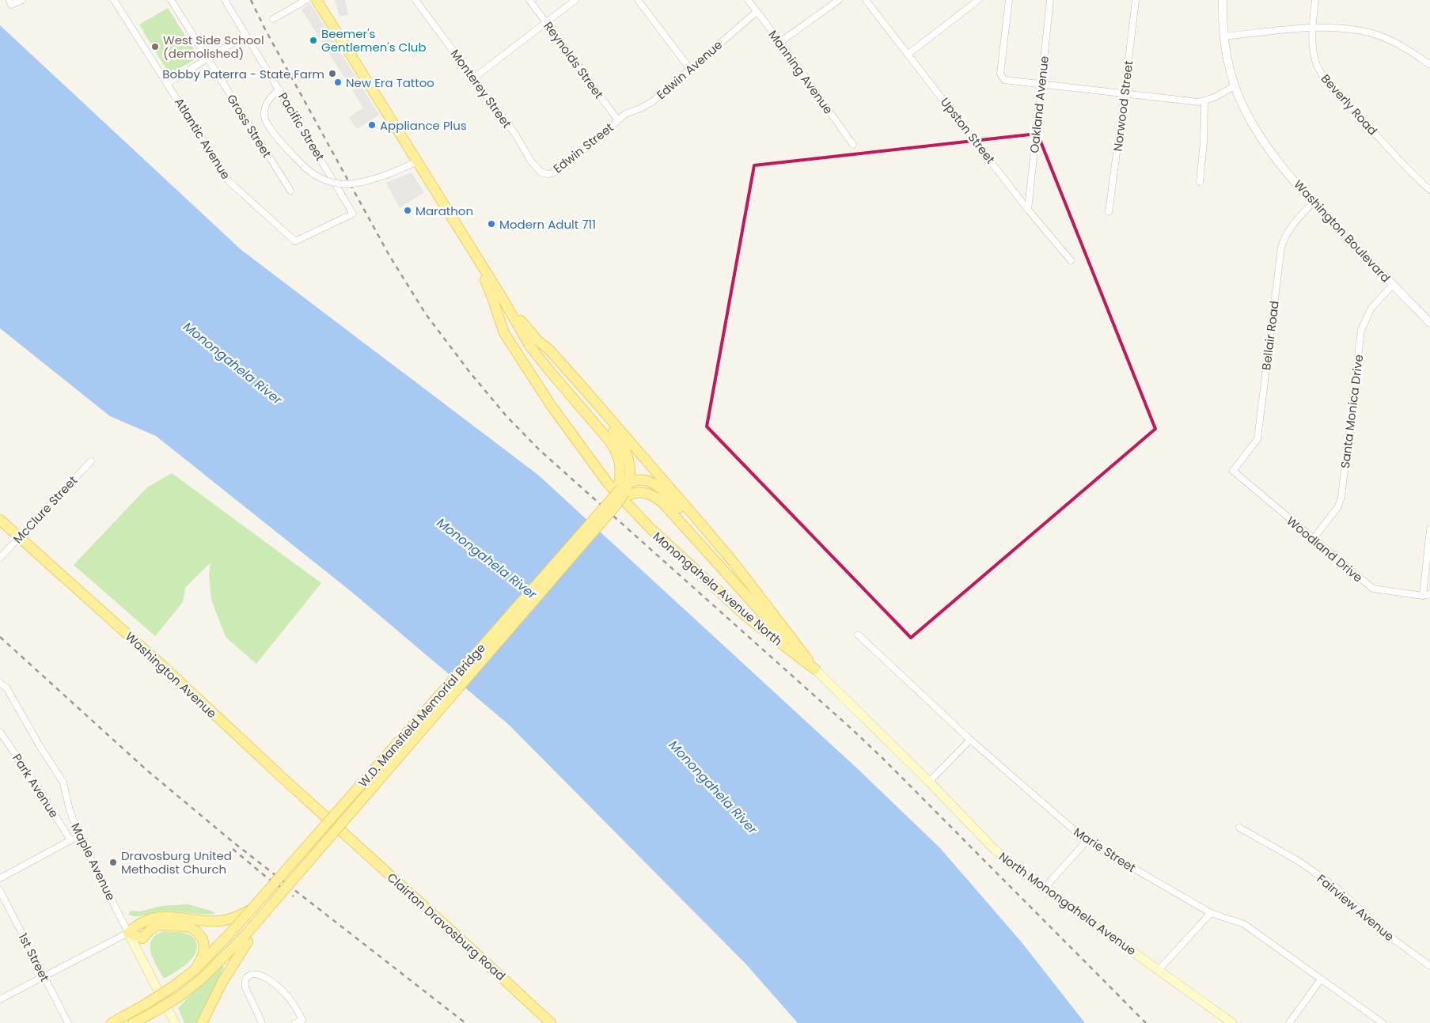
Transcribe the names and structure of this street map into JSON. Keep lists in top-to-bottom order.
{
  "streets": {
    "main road": [
      "Monongahela Avenue North",
      "Washington Avenue",
      "W.D. Mansfield Memorial Bridge",
      "Maple Avenue",
      "North Monongahela Avenue",
      "Clairton Dravosburg Road"
    ],
    "street": [
      "Reynolds Street",
      "Edwin Avenue",
      "Manning Avenue",
      "Monterey Street",
      "Oakland Avenue",
      "Beverly Road",
      "Norwood Street",
      "Gross Street",
      "Pacific Street",
      "Upston Street",
      "Atlantic Avenue",
      "Edwin Street",
      "Washington Boulevard",
      "Bellair Road",
      "Santa Monica Drive",
      "McClure Street",
      "Woodland Drive",
      "Park Avenue",
      "Marie Street",
      "Fairview Avenue",
      "1st Street"
    ]
  },
  "crossings": [
    ["Reynolds Street", "Edwin Avenue"],
    ["Reynolds Street", "Edwin Street"],
    ["Edwin Avenue", "Manning Avenue"],
    ["Edwin Avenue", "Edwin Street"],
    ["Monterey Street", "Edwin Street"],
    ["Oakland Avenue", "Upston Street"],
    ["Pacific Street", "Atlantic Avenue"],
    ["Washington Boulevard", "Bellair Road"],
    ["Washington Boulevard", "Santa Monica Drive"],
    ["Bellair Road", "Woodland Drive"],
    ["Santa Monica Drive", "Woodland Drive"],
    ["McClure Street", "Washington Avenue"],
    ["Monongahela Avenue North", "North Monongahela Avenue"],
    ["Washington Avenue", "W.D. Mansfield Memorial Bridge"],
    ["Washington Avenue", "Clairton Dravosburg Road"],
    ["W.D. Mansfield Memorial Bridge", "Clairton Dravosburg Road"]
  ],
  "water": ["Monongahela River"],
  "places": [
    "Beemer's Gentlemen's Club",
    "West Side School (demolished)",
    "Bobby Paterra - State Farm",
    "New Era Tattoo",
    "Appliance Plus",
    "Marathon",
    "Modern Adult 711",
    "Dravosburg United Methodist Church"
  ]
}
